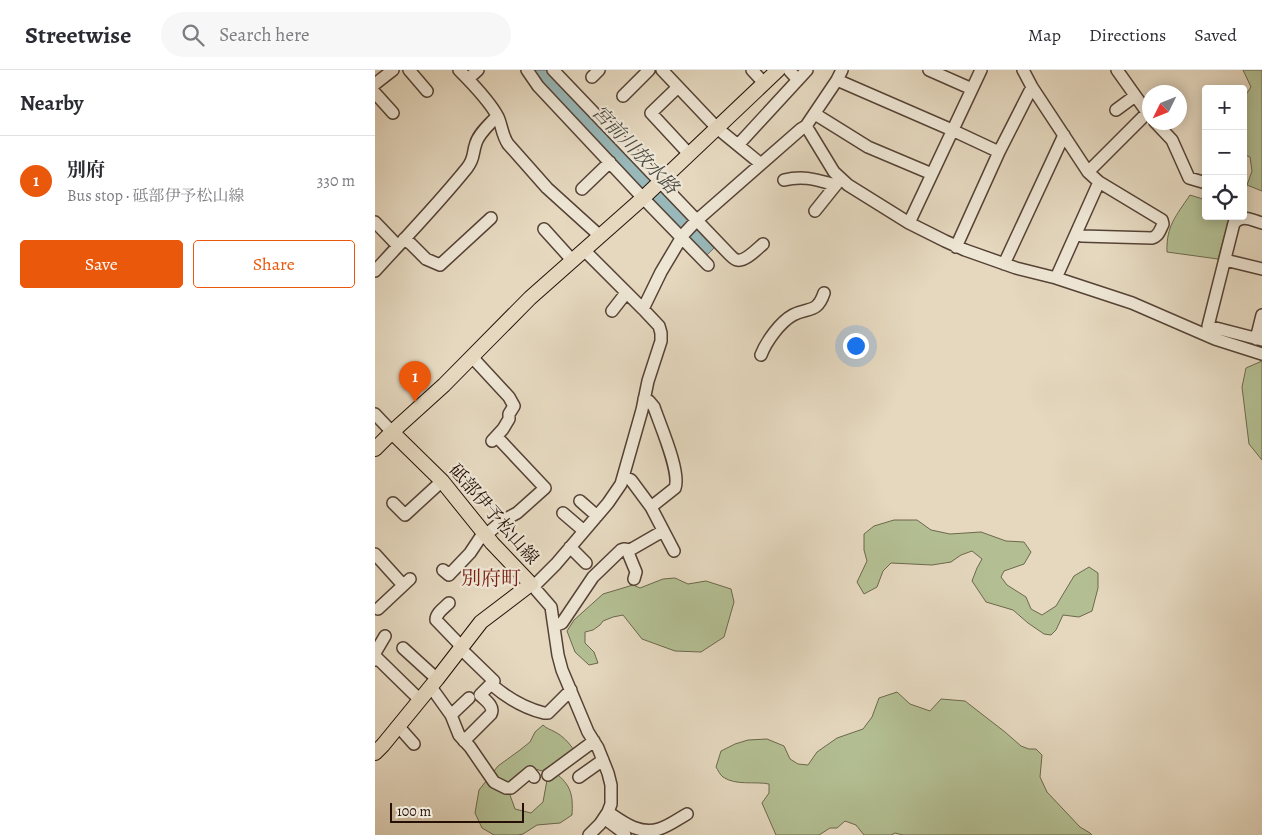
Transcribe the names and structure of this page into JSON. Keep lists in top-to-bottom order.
{
  "streets": {
    "main road": ["砥部伊予松山線"]
  },
  "districts": ["別府町"],
  "water": ["宮前川放水路"],
  "scale_bar": "100 m",
  "north": "bottom left",
  "page": {
    "header": "Streetwise",
    "search": "Search here",
    "nav": ["Map", "Directions", "Saved"],
    "heading": "Nearby",
    "map_buttons": ["+", "−"],
    "list": [
      {
        "mark": "1",
        "name": "別府",
        "note": "Bus stop · 砥部伊予松山線",
        "value": "330 m"
      }
    ],
    "buttons": ["Save", "Share"],
    "pins": "1",
    "scale": "100 m"
  }
}
